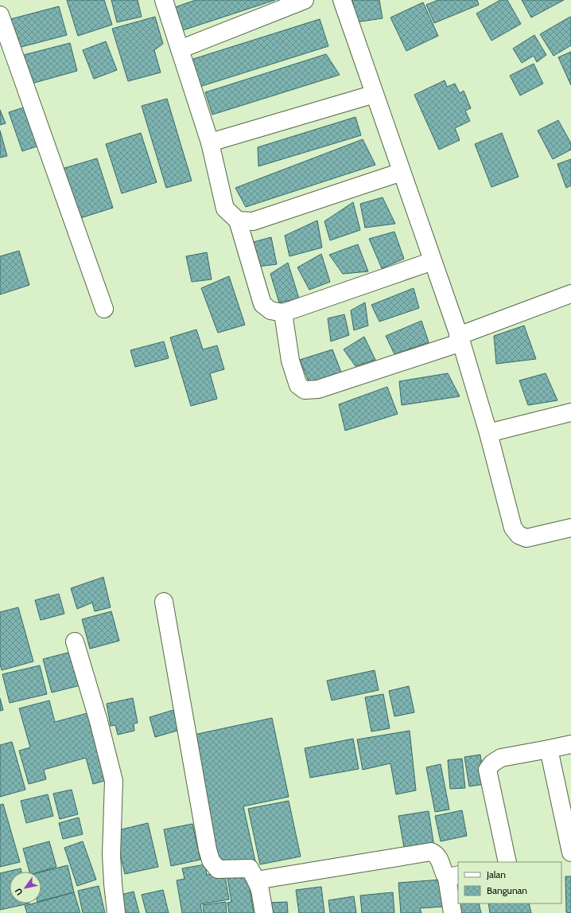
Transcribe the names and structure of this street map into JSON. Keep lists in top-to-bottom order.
{
  "legend": ["Jalan", "Bangunan"],
  "north": "bottom left"
}
